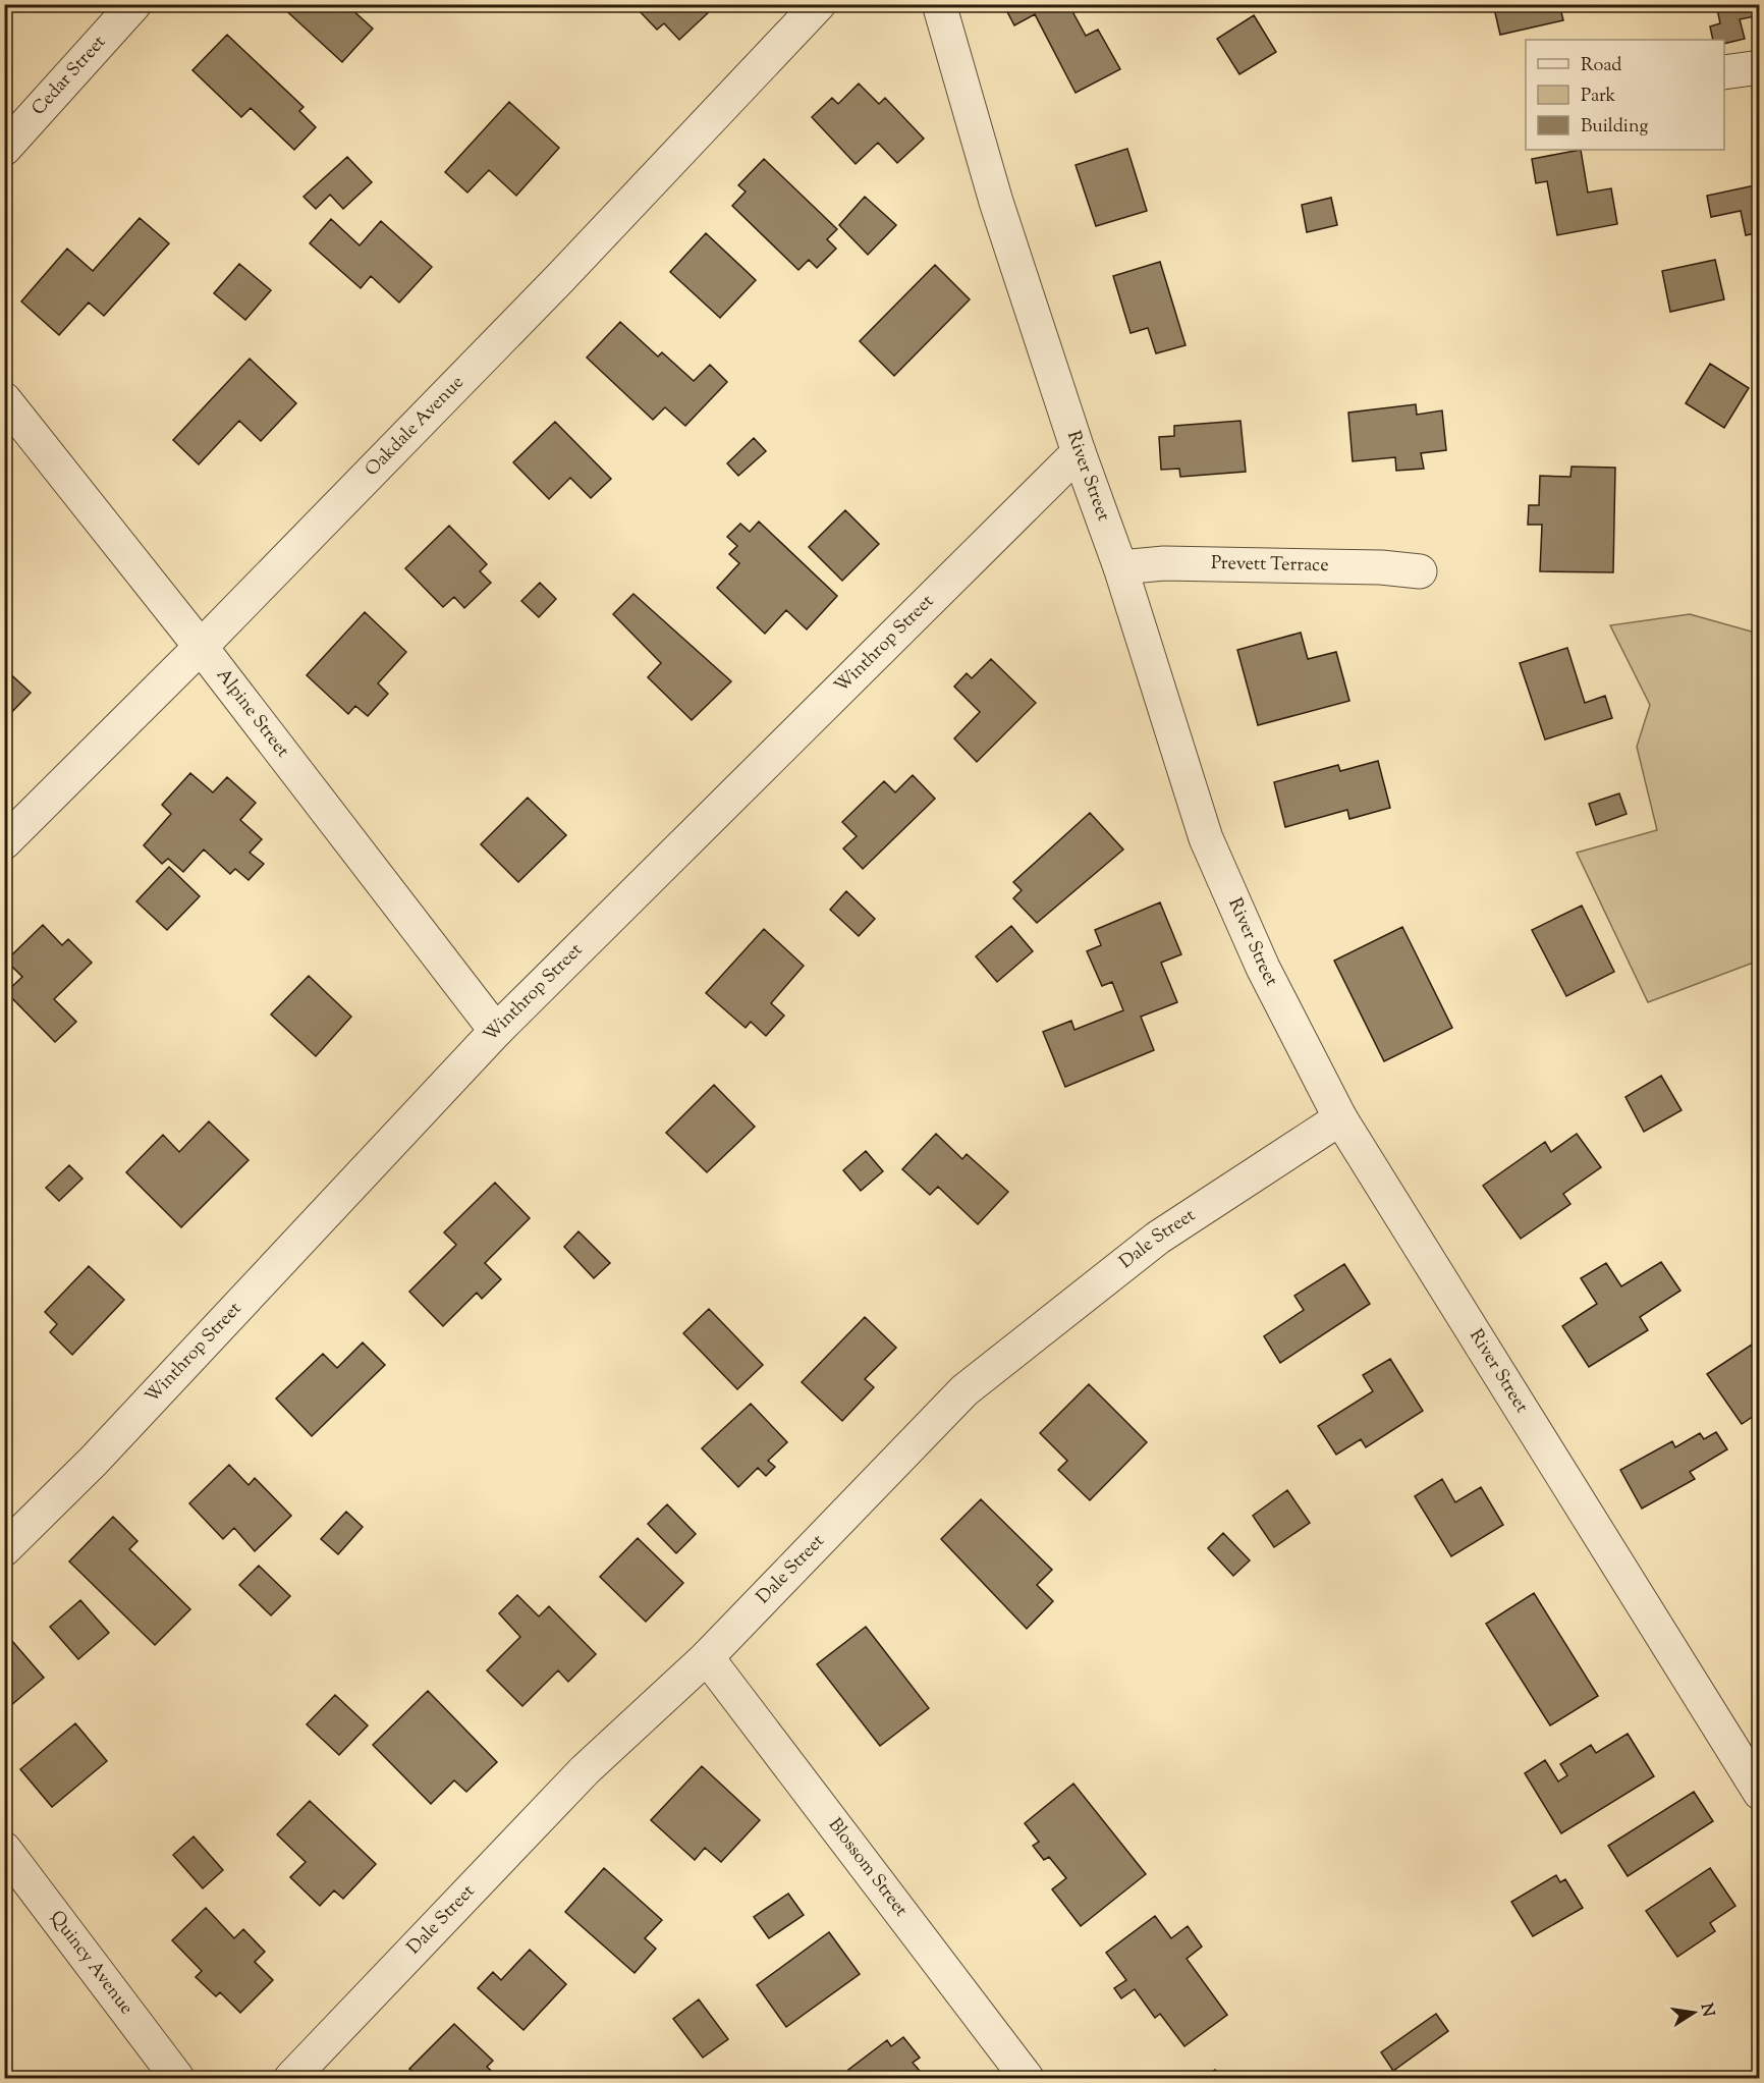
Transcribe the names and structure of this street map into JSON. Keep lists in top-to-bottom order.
{
  "streets": {
    "street": [
      "Cedar Street",
      "Oakdale Avenue",
      "River Street",
      "Prevett Terrace",
      "Winthrop Street",
      "Alpine Street",
      "Dale Street",
      "Blossom Street",
      "Quincy Avenue"
    ]
  },
  "crossings": [
    ["Oakdale Avenue", "Alpine Street"],
    ["River Street", "Prevett Terrace"],
    ["River Street", "Winthrop Street"],
    ["River Street", "Dale Street"],
    ["Winthrop Street", "Alpine Street"],
    ["Dale Street", "Blossom Street"]
  ],
  "legend": ["Road", "Park", "Building"],
  "north": "right"
}
